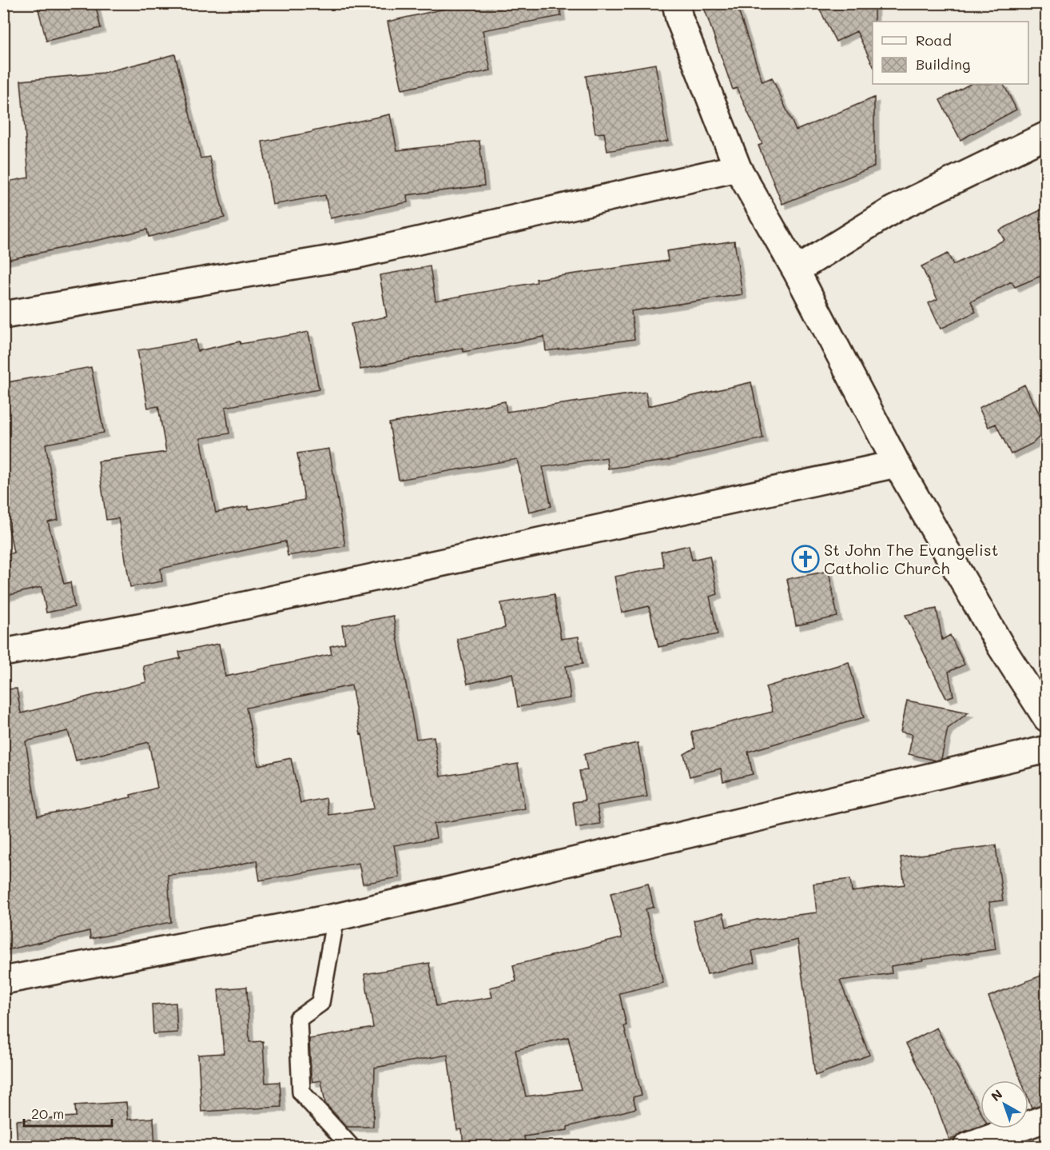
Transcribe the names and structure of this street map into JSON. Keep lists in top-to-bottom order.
{
  "places": {
    "church": ["St John The Evangelist Catholic Church"]
  },
  "legend": ["Road", "Building"],
  "scale_bar": "20 m",
  "north": "top left"
}
